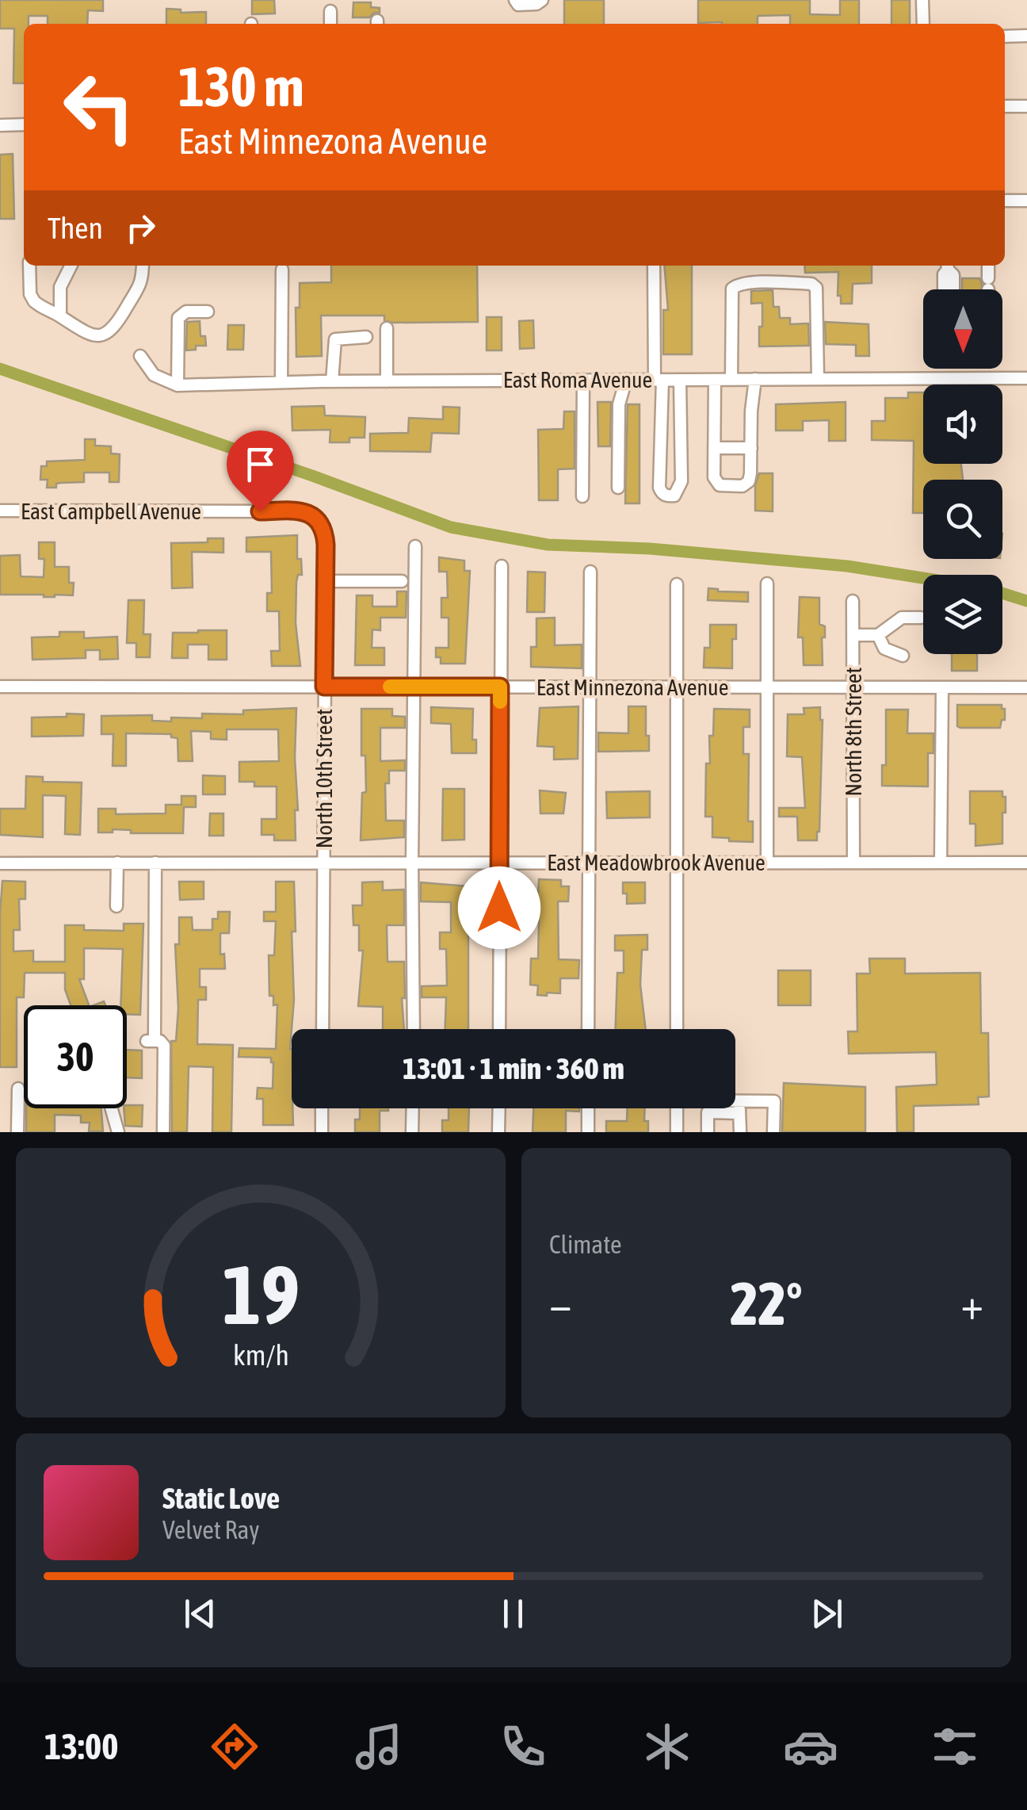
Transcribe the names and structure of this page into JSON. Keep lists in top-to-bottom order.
{
  "streets": {
    "street": [
      "East Roma Avenue",
      "East Campbell Avenue",
      "East Minnezona Avenue",
      "North 8th Street",
      "North 10th Street",
      "East Meadowbrook Avenue"
    ]
  },
  "crossings": [
    ["East Campbell Avenue", "North 10th Street"],
    ["East Minnezona Avenue", "North 8th Street"],
    ["East Minnezona Avenue", "North 10th Street"],
    ["North 8th Street", "East Meadowbrook Avenue"],
    ["North 10th Street", "East Meadowbrook Avenue"]
  ],
  "north": "bottom",
  "page": {
    "turn": ["130 m", "East Minnezona Avenue"],
    "then": "Then",
    "limit": "30",
    "trip": "13:01 · 1 min · 360 m",
    "tile": "Climate",
    "heat": ["−", "22°", "+"],
    "song": ["Static Love", "Velvet Ray"],
    "tabs": "13:00",
    "gauge": ["19", "km/h"]
  }
}
